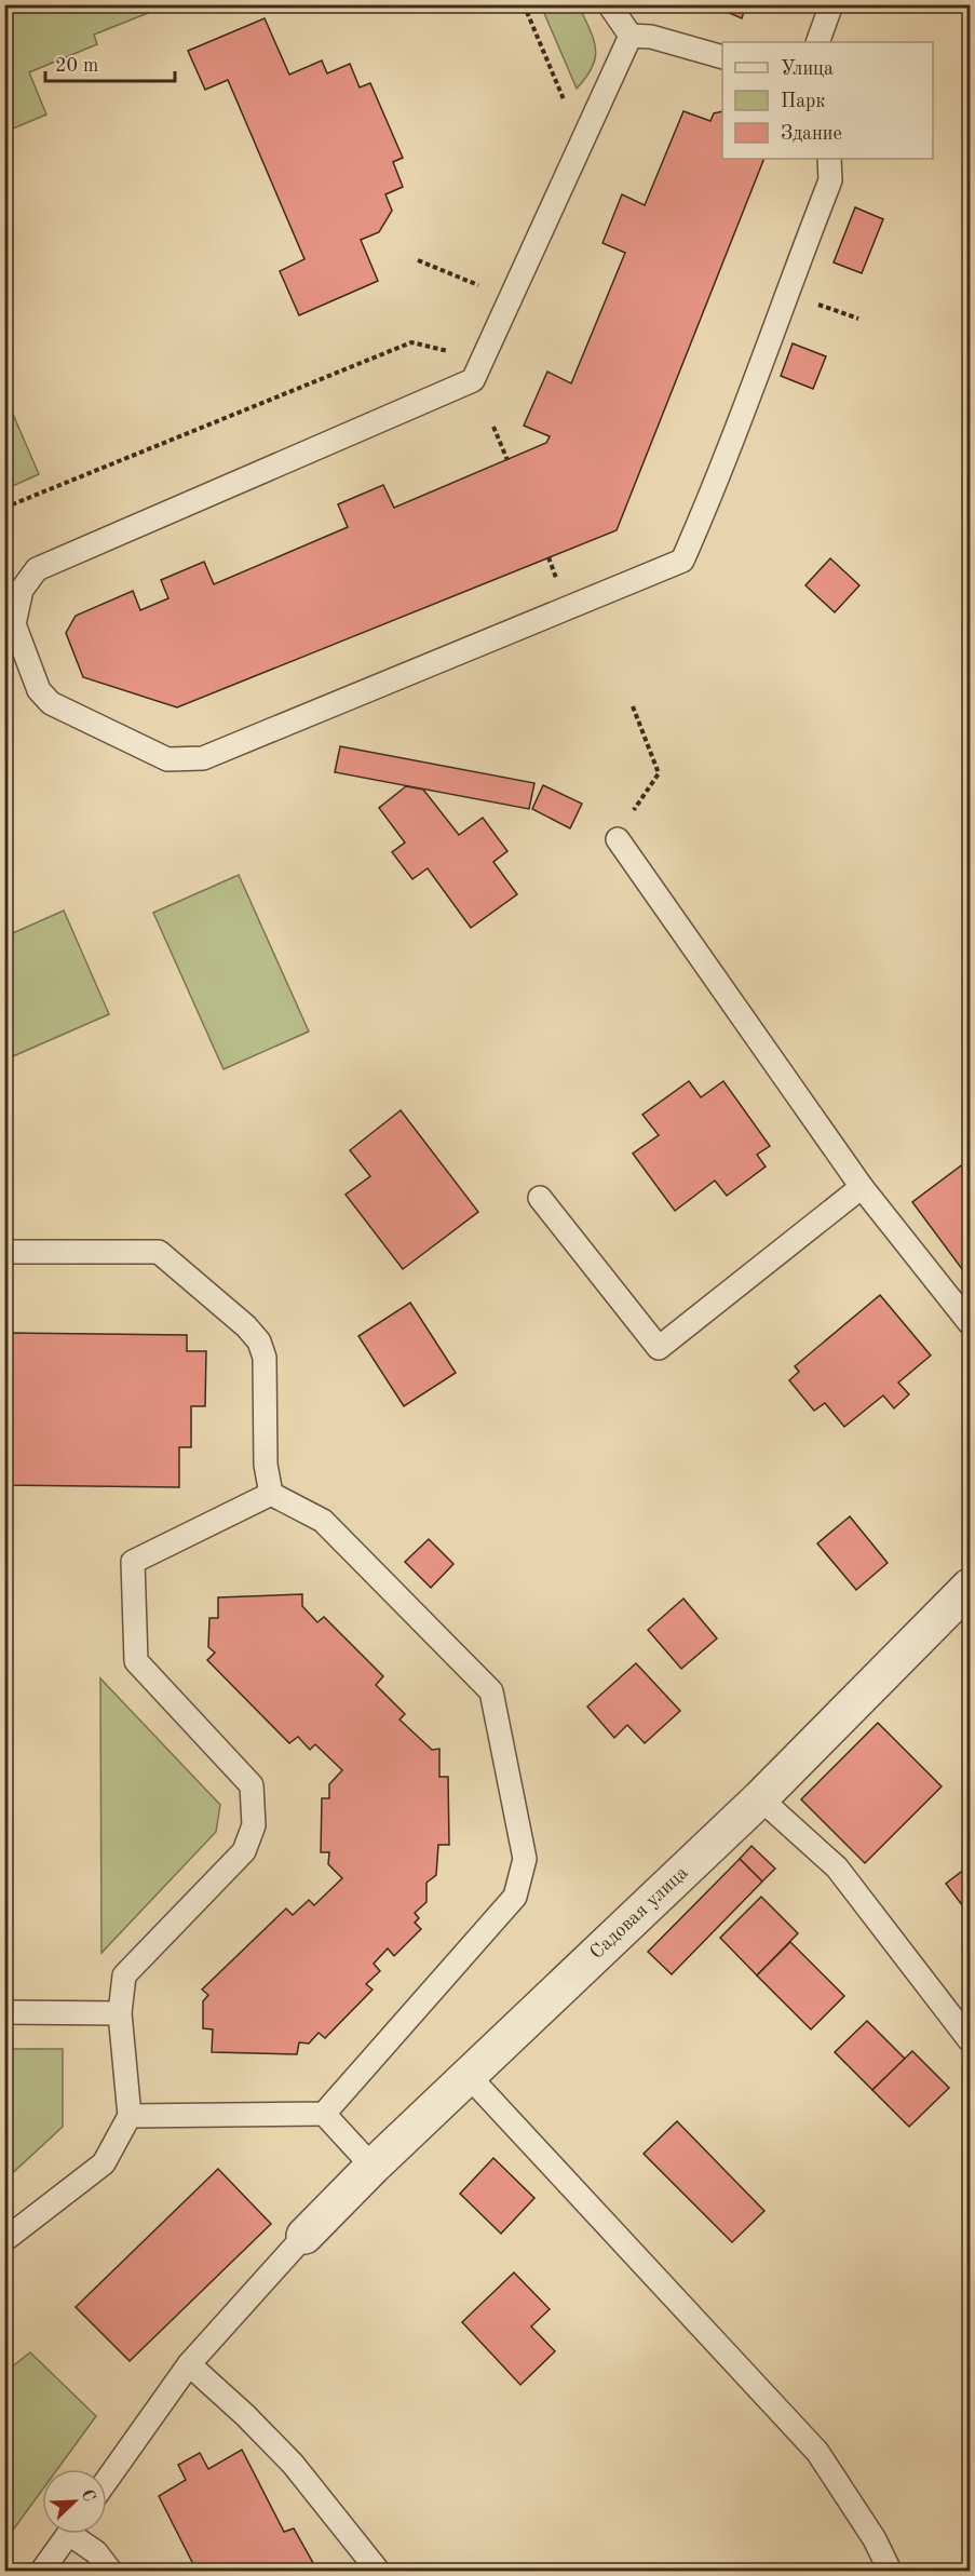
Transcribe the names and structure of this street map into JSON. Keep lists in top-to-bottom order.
{
  "streets": {
    "street": ["Садовая улица"]
  },
  "legend": ["Улица", "Парк", "Здание"],
  "scale_bar": "20 m",
  "north": "top right"
}
